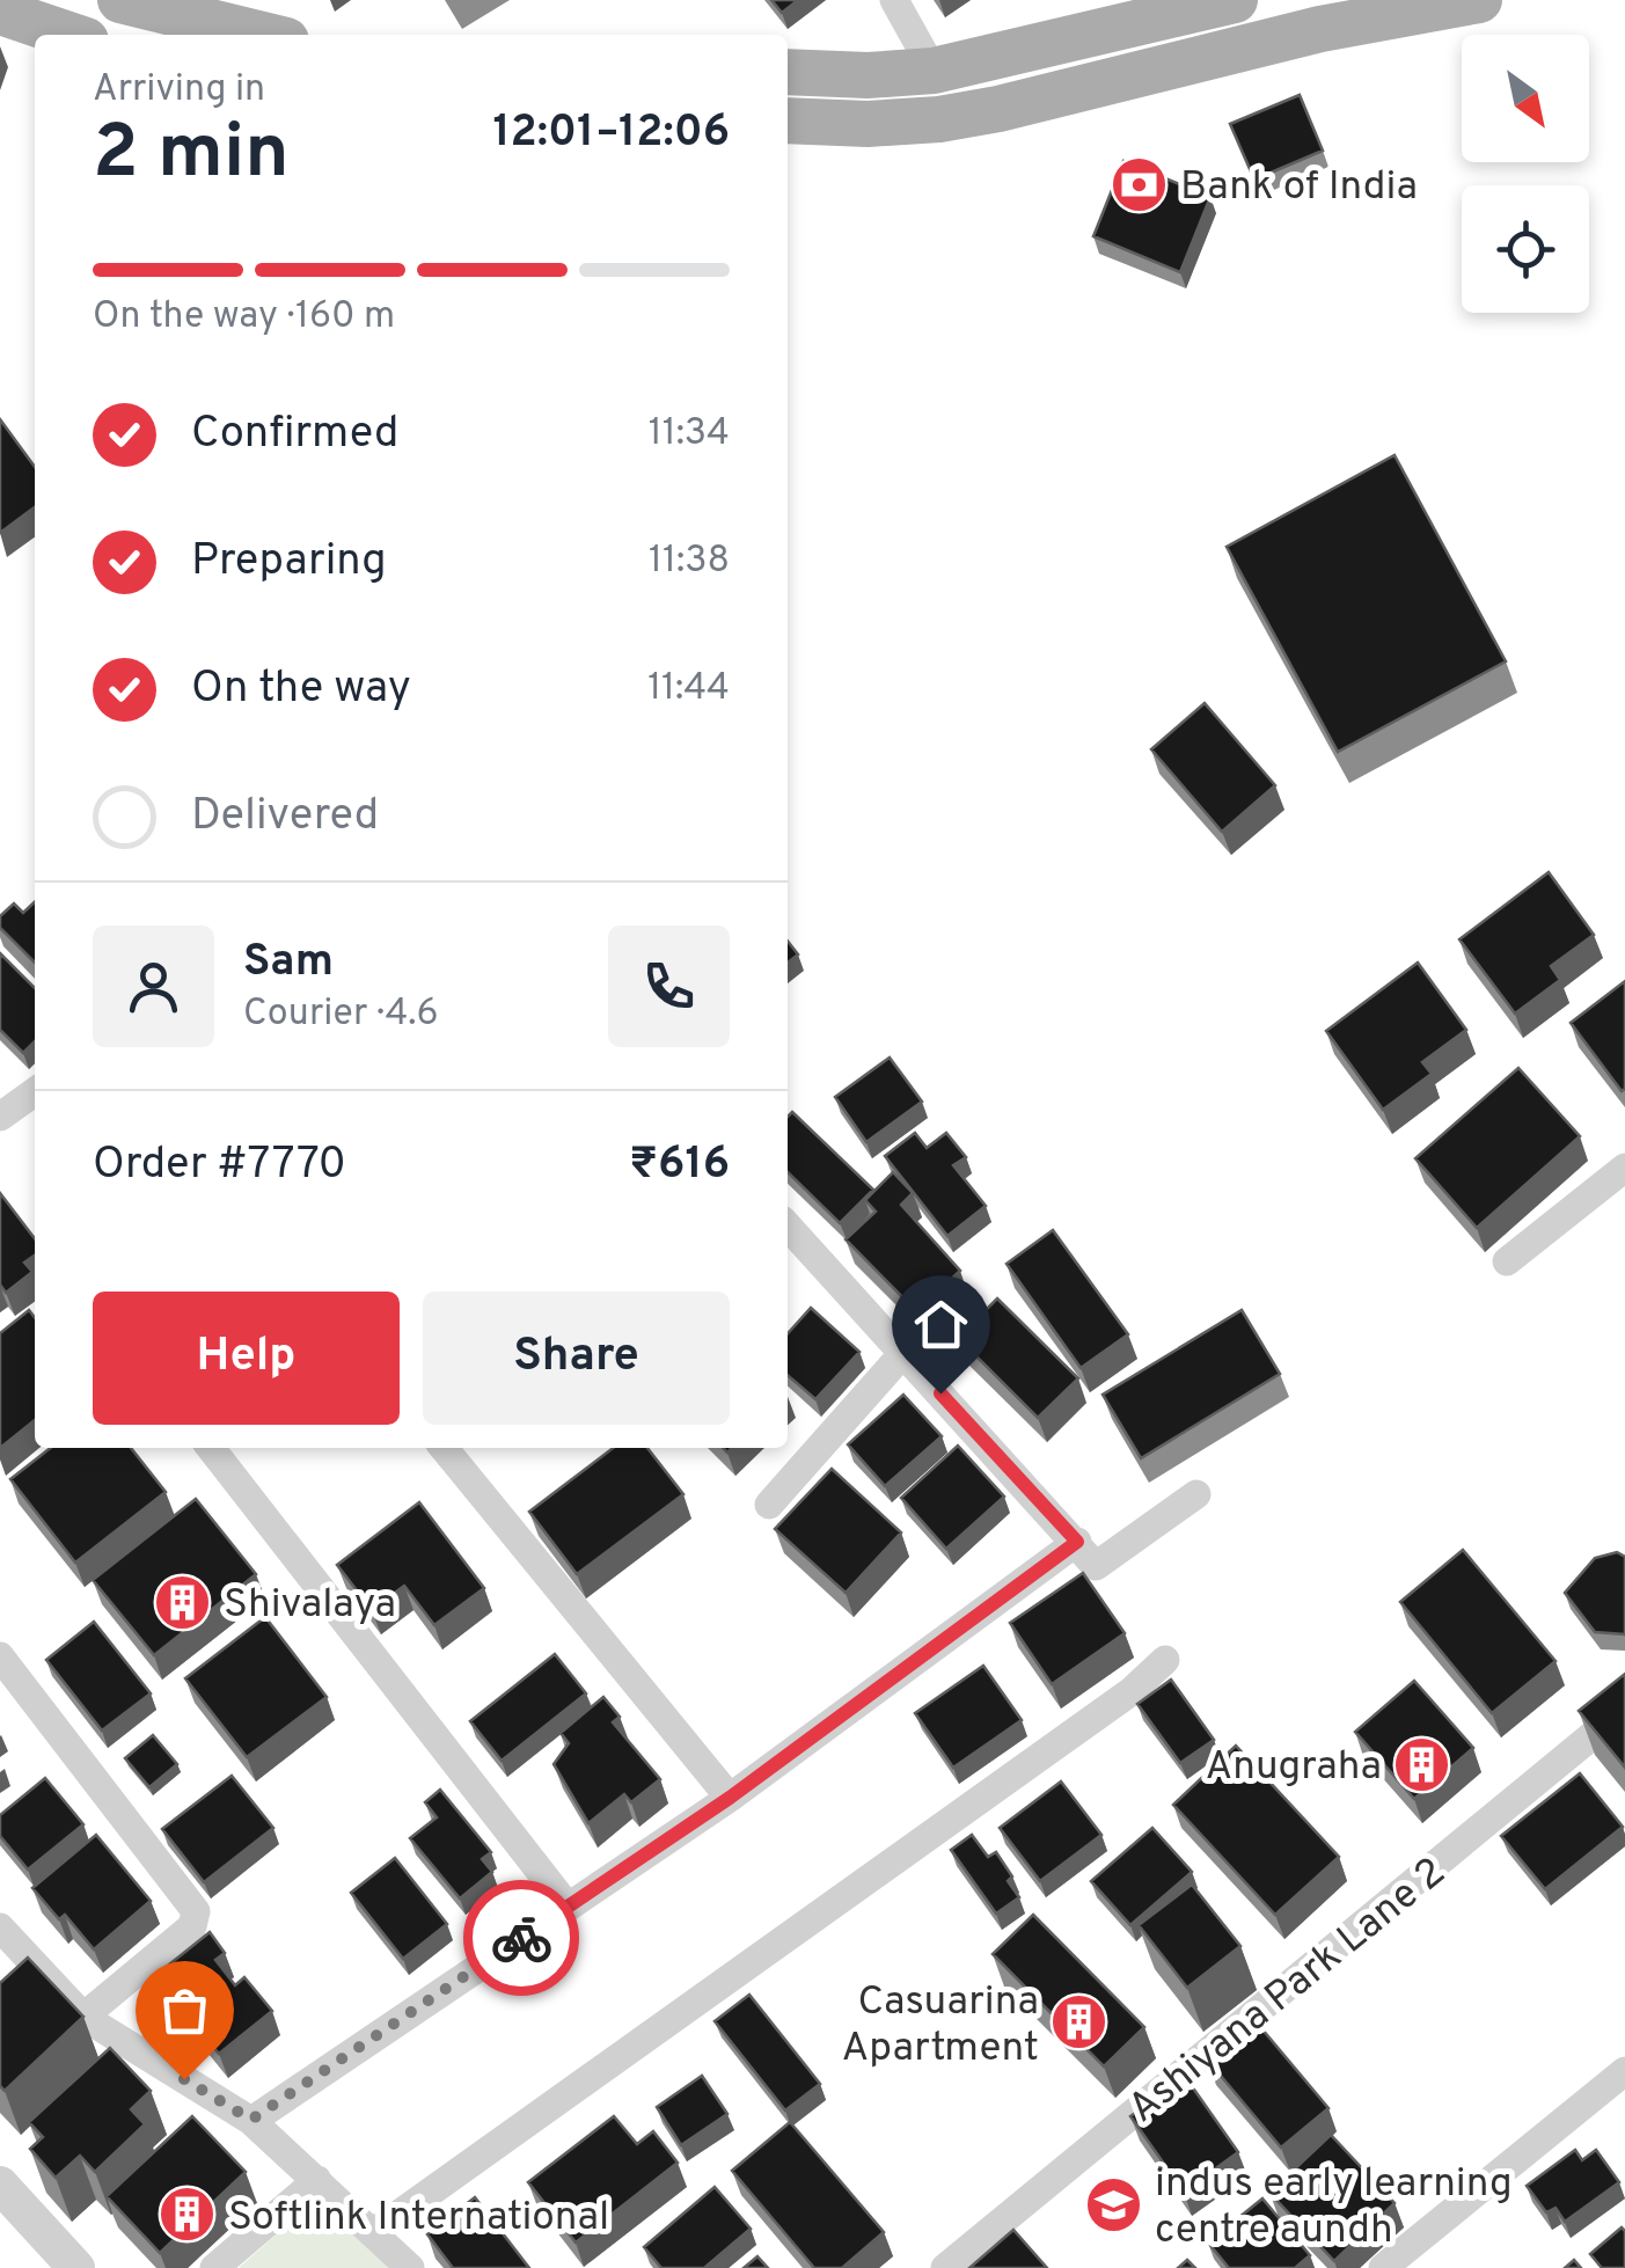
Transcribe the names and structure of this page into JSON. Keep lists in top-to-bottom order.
{
  "streets": {
    "street": ["Ashiyana Park Lane 2"]
  },
  "places": {
    "bank": ["Bank of India"],
    "building": [
      "Shivalaya",
      "Anugraha",
      "Casuarina Apartment",
      "Softlink International"
    ],
    "school or university": ["indus early learning centre aundh"]
  },
  "north": "bottom right",
  "page": {
    "heading": ["2 min", "Arriving in", "12:01–12:06"],
    "panel": [
      "Sam",
      "Courier · 4.6",
      "Order #7770",
      "₹616"
    ],
    "bar": "On the way · 160 m",
    "list": [
      ["Confirmed", "11:34"],
      ["Preparing", "11:38"],
      ["On the way", "11:44"],
      "Delivered"
    ],
    "buttons": ["Help", "Share"]
  }
}
